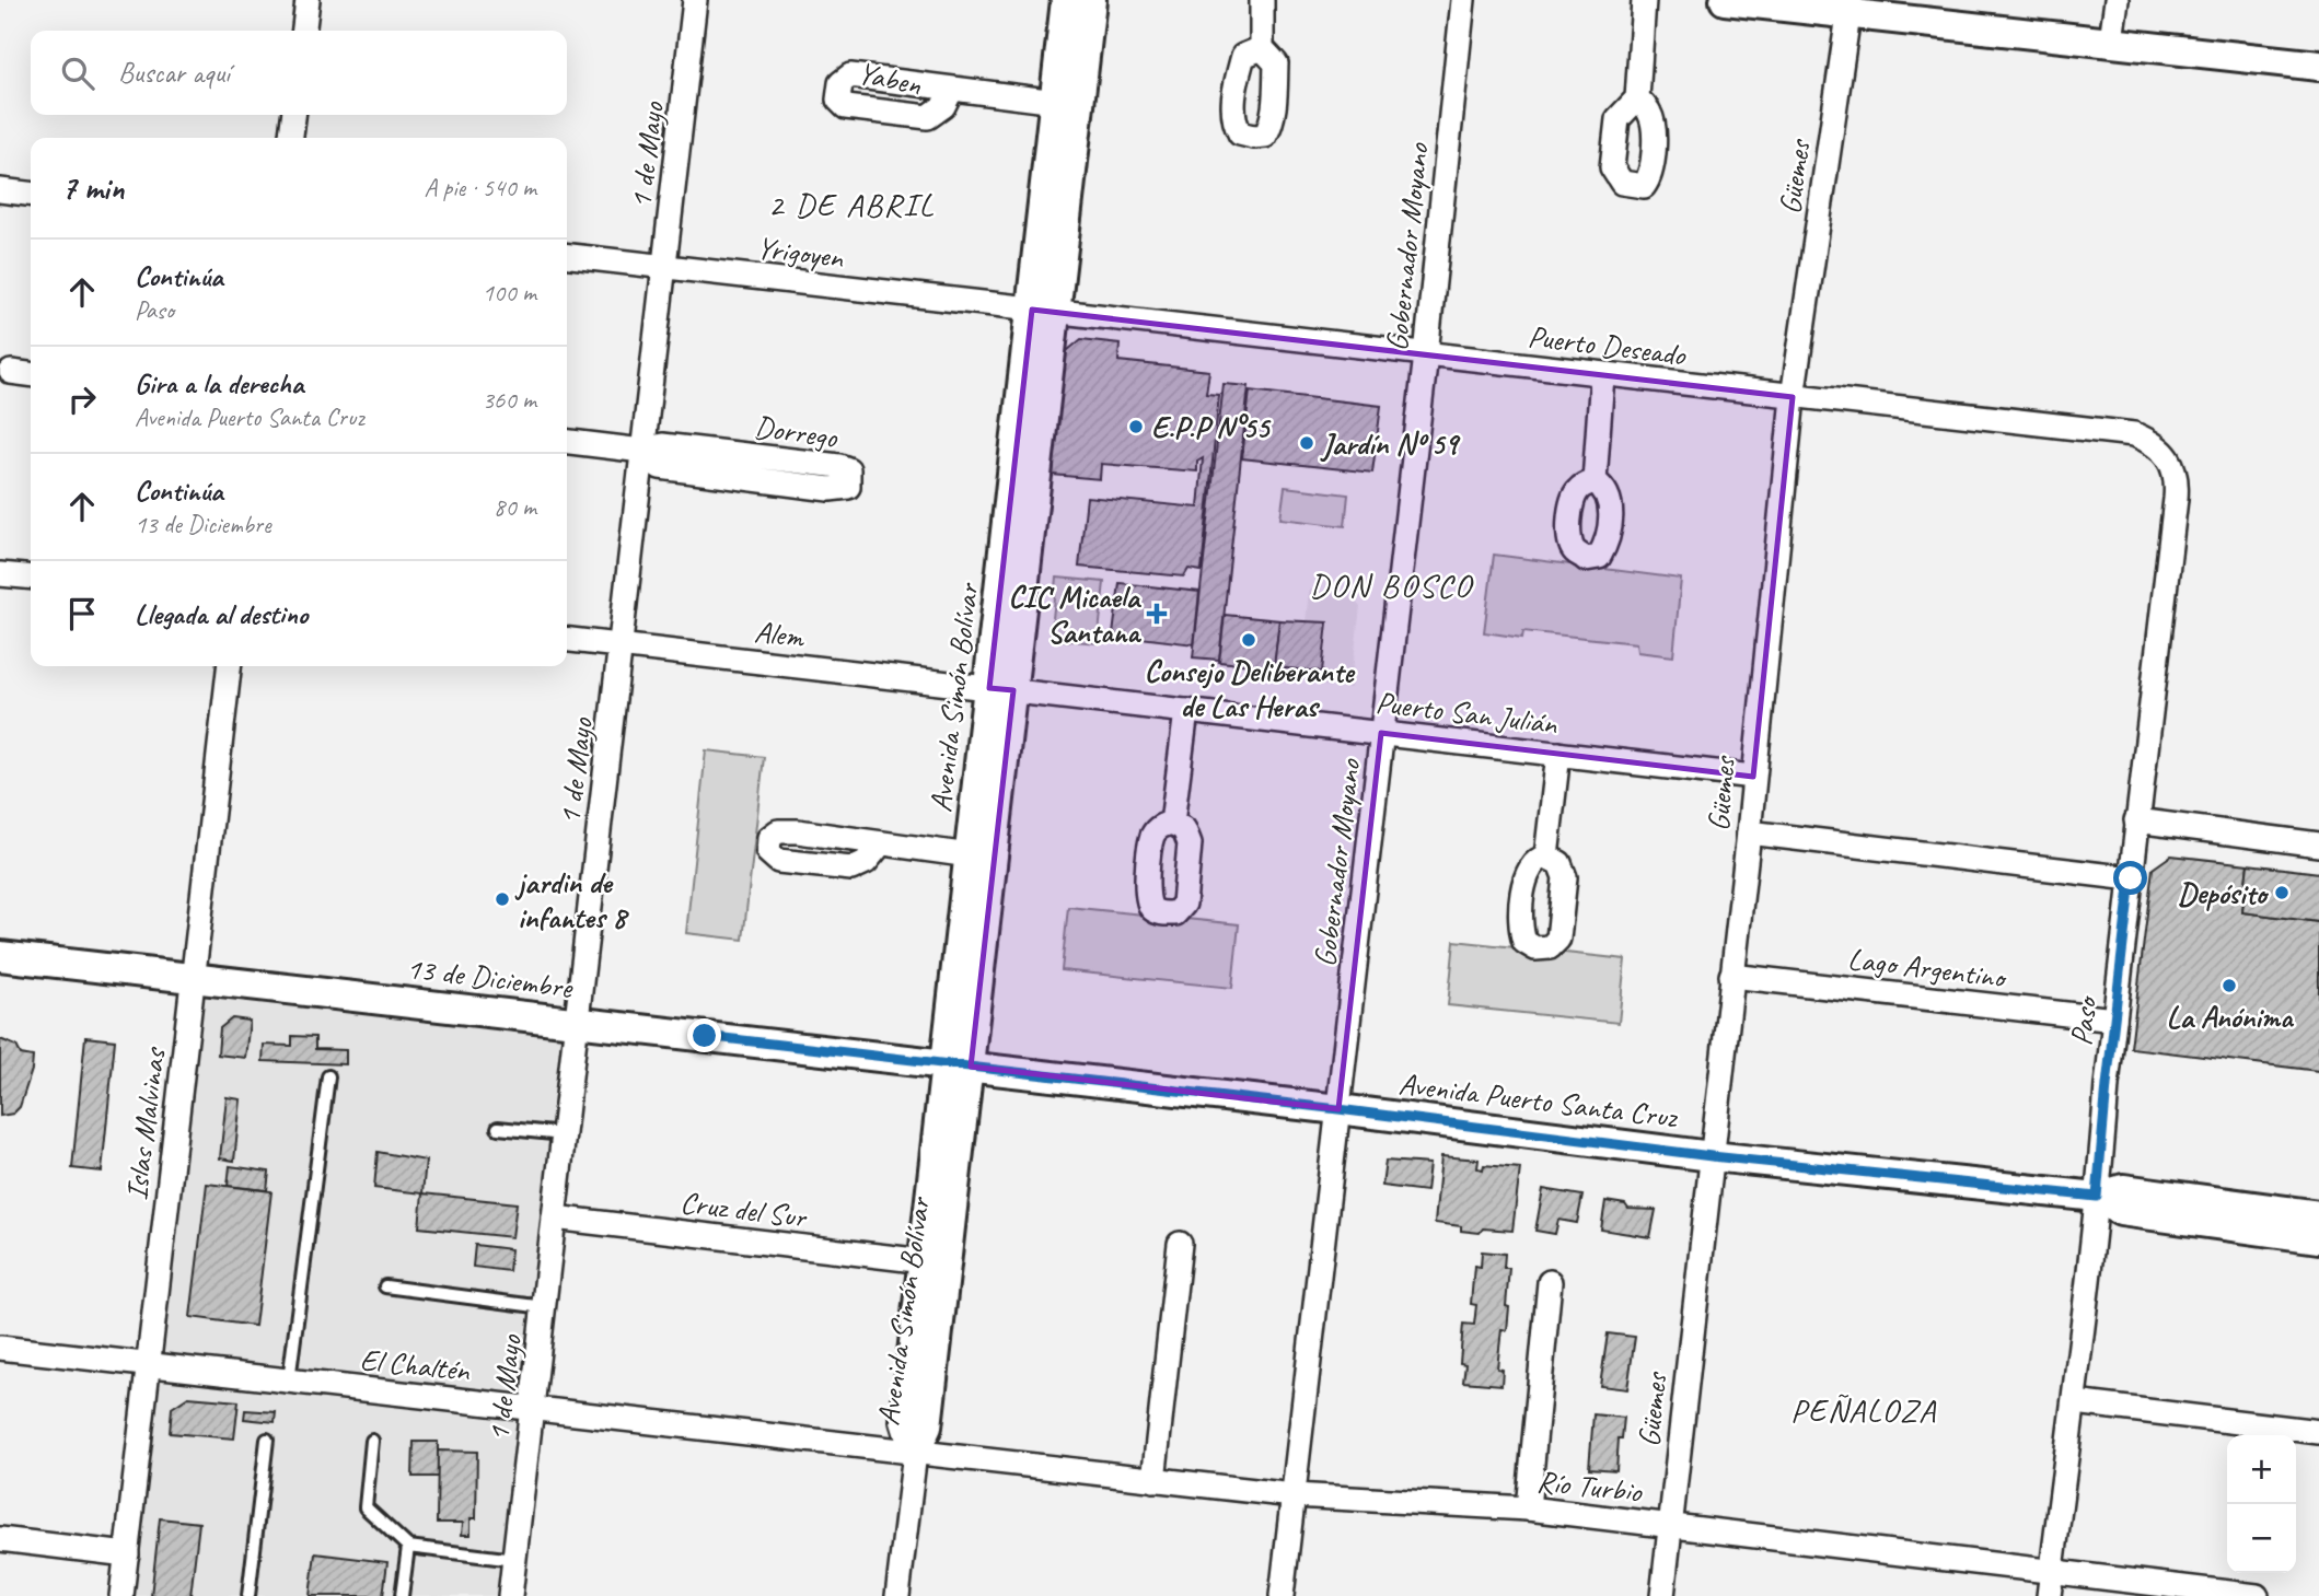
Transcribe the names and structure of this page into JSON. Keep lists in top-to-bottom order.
{
  "streets": {
    "street": [
      "Yaben",
      "1 de Mayo",
      "Güemes",
      "Gobernador Moyano",
      "Yrigoyen",
      "Puerto Deseado",
      "Dorrego",
      "Alem",
      "Avenida Simón Bolívar",
      "Puerto San Julián",
      "Lago Argentino",
      "13 de Diciembre",
      "Paso",
      "Avenida Puerto Santa Cruz",
      "Islas Malvinas",
      "Cruz del Sur",
      "El Chaltén",
      "Río Turbio"
    ]
  },
  "crossings": [
    ["Yaben", "Avenida Simón Bolívar"],
    ["1 de Mayo", "Yrigoyen"],
    ["1 de Mayo", "Dorrego"],
    ["1 de Mayo", "Alem"],
    ["1 de Mayo", "13 de Diciembre"],
    ["1 de Mayo", "Cruz del Sur"],
    ["1 de Mayo", "El Chaltén"],
    ["Güemes", "Puerto Deseado"],
    ["Güemes", "Puerto San Julián"],
    ["Güemes", "Lago Argentino"],
    ["Güemes", "Avenida Puerto Santa Cruz"],
    ["Güemes", "Río Turbio"],
    ["Gobernador Moyano", "Puerto Deseado"],
    ["Gobernador Moyano", "Puerto San Julián"],
    ["Gobernador Moyano", "Avenida Puerto Santa Cruz"],
    ["Gobernador Moyano", "Río Turbio"],
    ["Yrigoyen", "Puerto Deseado"],
    ["Yrigoyen", "Avenida Simón Bolívar"],
    ["Puerto Deseado", "Avenida Simón Bolívar"],
    ["Puerto Deseado", "Paso"],
    ["Alem", "Avenida Simón Bolívar"],
    ["Alem", "Puerto San Julián"],
    ["Avenida Simón Bolívar", "Puerto San Julián"],
    ["Avenida Simón Bolívar", "13 de Diciembre"],
    ["Avenida Simón Bolívar", "Avenida Puerto Santa Cruz"],
    ["Avenida Simón Bolívar", "Cruz del Sur"],
    ["Avenida Simón Bolívar", "El Chaltén"],
    ["Avenida Simón Bolívar", "Río Turbio"],
    ["Lago Argentino", "Paso"],
    ["13 de Diciembre", "Avenida Puerto Santa Cruz"],
    ["13 de Diciembre", "Islas Malvinas"],
    ["Paso", "Avenida Puerto Santa Cruz"],
    ["Paso", "Río Turbio"],
    ["Islas Malvinas", "El Chaltén"],
    ["El Chaltén", "Río Turbio"]
  ],
  "districts": ["2 DE ABRIL", "DON BOSCO", "PEÑALOZA"],
  "places": {
    "other": [
      "E.P.P N°55",
      "Jardín Nº 59",
      "Consejo Deliberante de Las Heras",
      "Depósito",
      "jardin de infantes 8",
      "La Anónima"
    ],
    "health": ["CIC Micaela Santana"]
  },
  "page": {
    "search": "Buscar aquí",
    "heading": ["7 min", "A pie · 540 m"],
    "list": [
      ["Continúa", "Paso", "100 m"],
      ["Gira a la derecha", "Avenida Puerto Santa Cruz", "360 m"],
      ["Continúa", "13 de Diciembre", "80 m"],
      "Llegada al destino"
    ],
    "map_buttons": ["+", "−"]
  }
}
